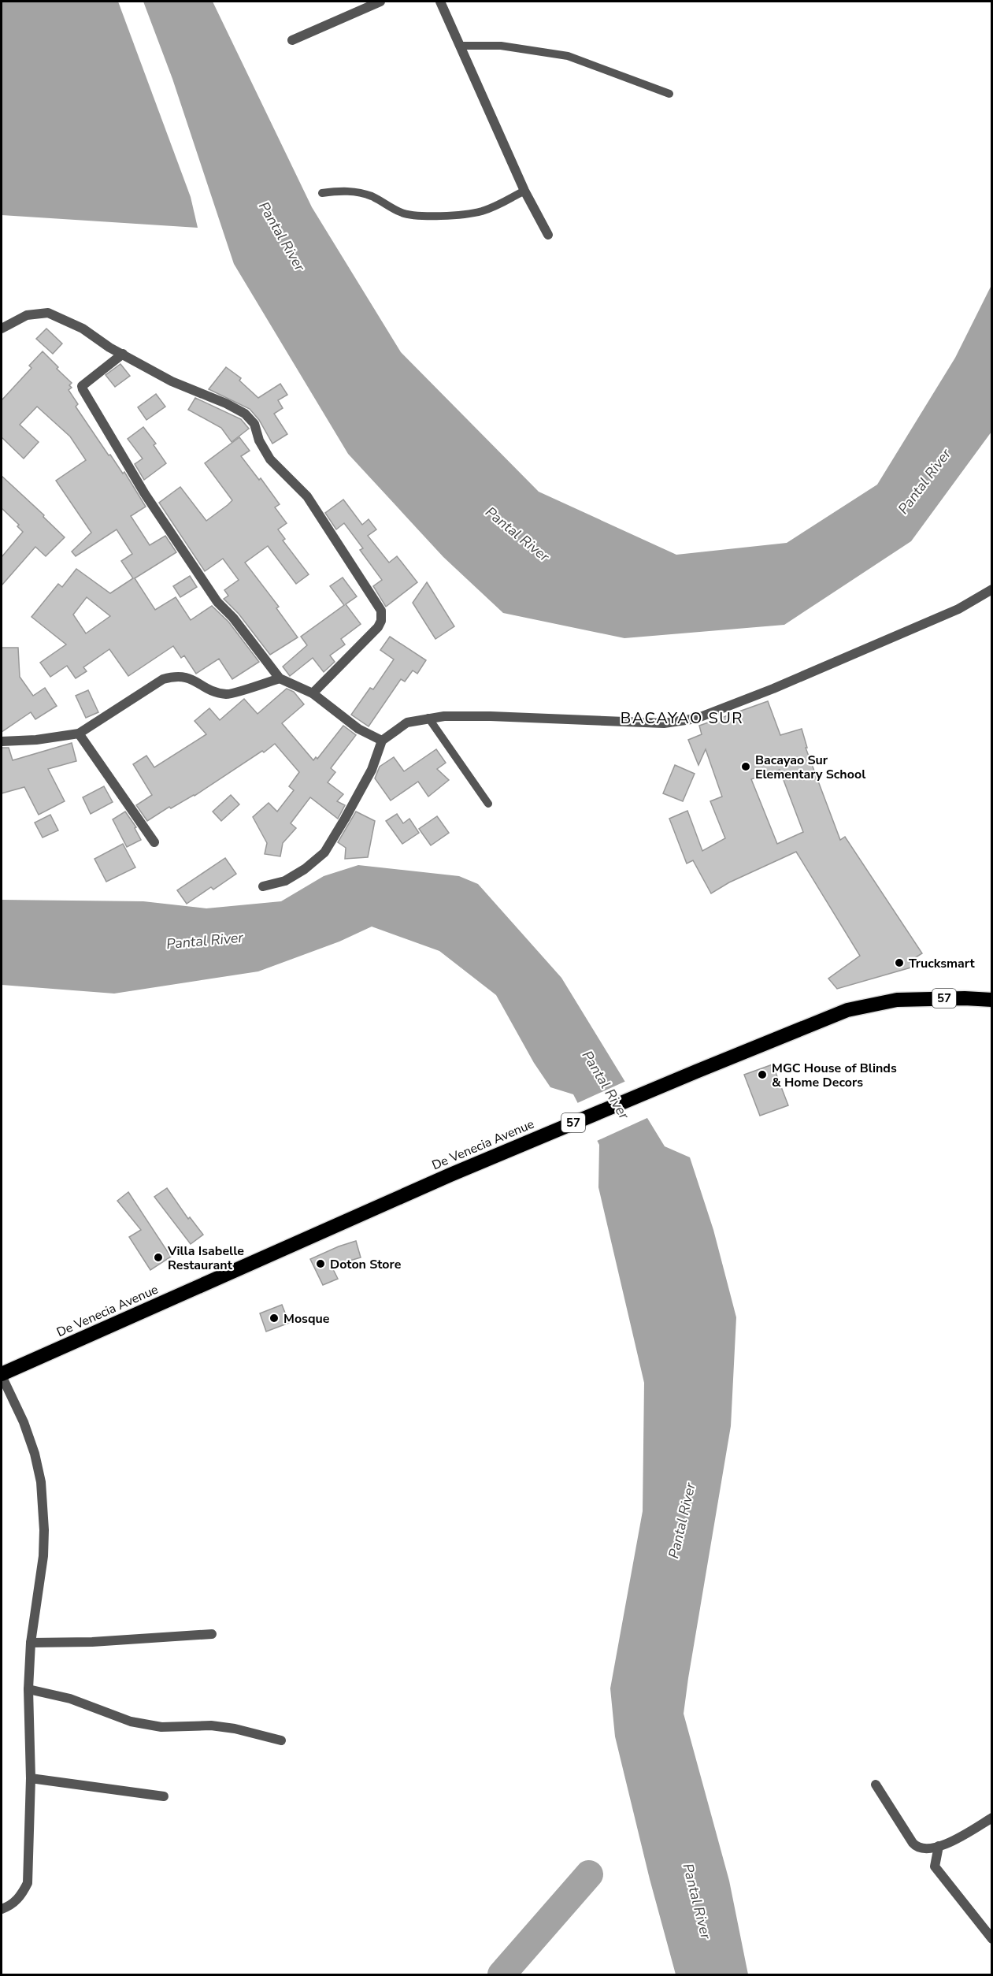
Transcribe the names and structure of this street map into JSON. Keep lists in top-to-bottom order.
{
  "streets": {
    "highway": ["57", "De Venecia Avenue"]
  },
  "districts": ["BACAYAO SUR"],
  "water": ["Pantal River"],
  "places": [
    "Bacayao Sur Elementary School",
    "Trucksmart",
    "MGC House of Blinds & Home Decors",
    "Villa Isabelle Restaurant",
    "Doton Store",
    "Mosque"
  ]
}
